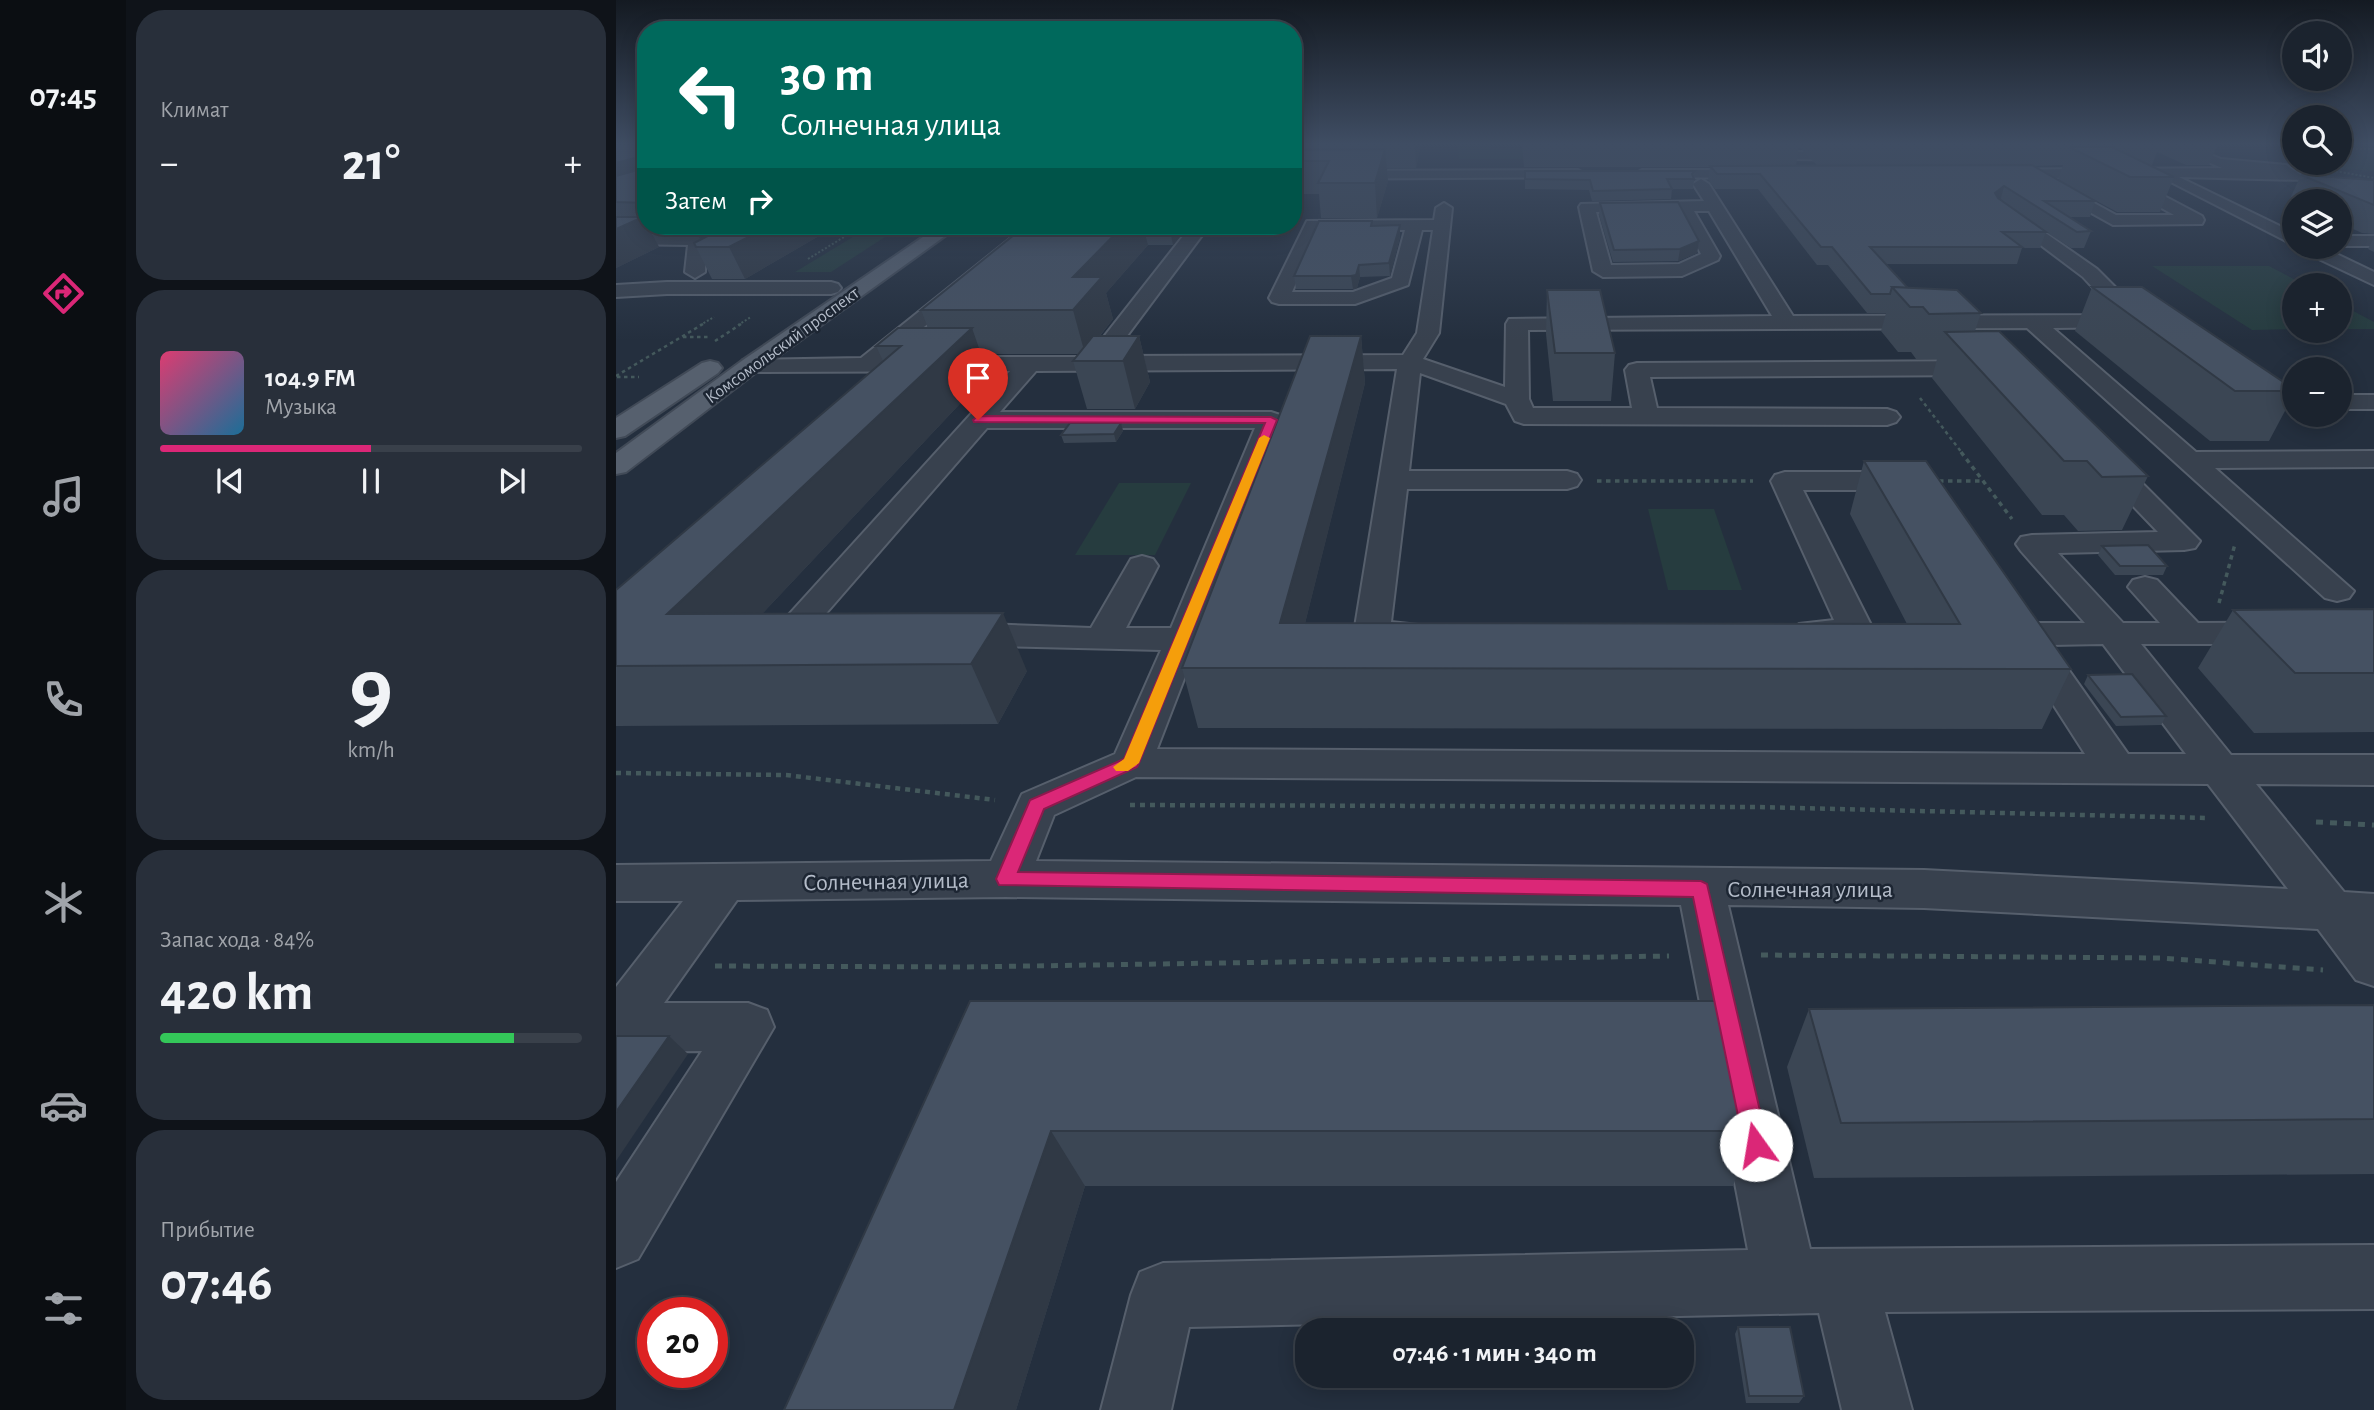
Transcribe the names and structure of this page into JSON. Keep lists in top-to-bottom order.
{
  "streets": {
    "main road": ["Комсомольский проспект"],
    "street": ["Солнечная улица"]
  },
  "page": {
    "tabs": "07:45",
    "tile": [
      "Климат",
      ["9", "km/h"],
      ["Запас хода · 84%", "420 km"],
      ["Прибытие", "07:46"]
    ],
    "map_buttons": ["+", "−"],
    "turn": ["30 m", "Солнечная улица"],
    "heat": ["−", "21°", "+"],
    "then": "Затем",
    "song": ["104.9 FM", "Музыка"],
    "limit": "20",
    "trip": "07:46 · 1 мин · 340 m"
  }
}
